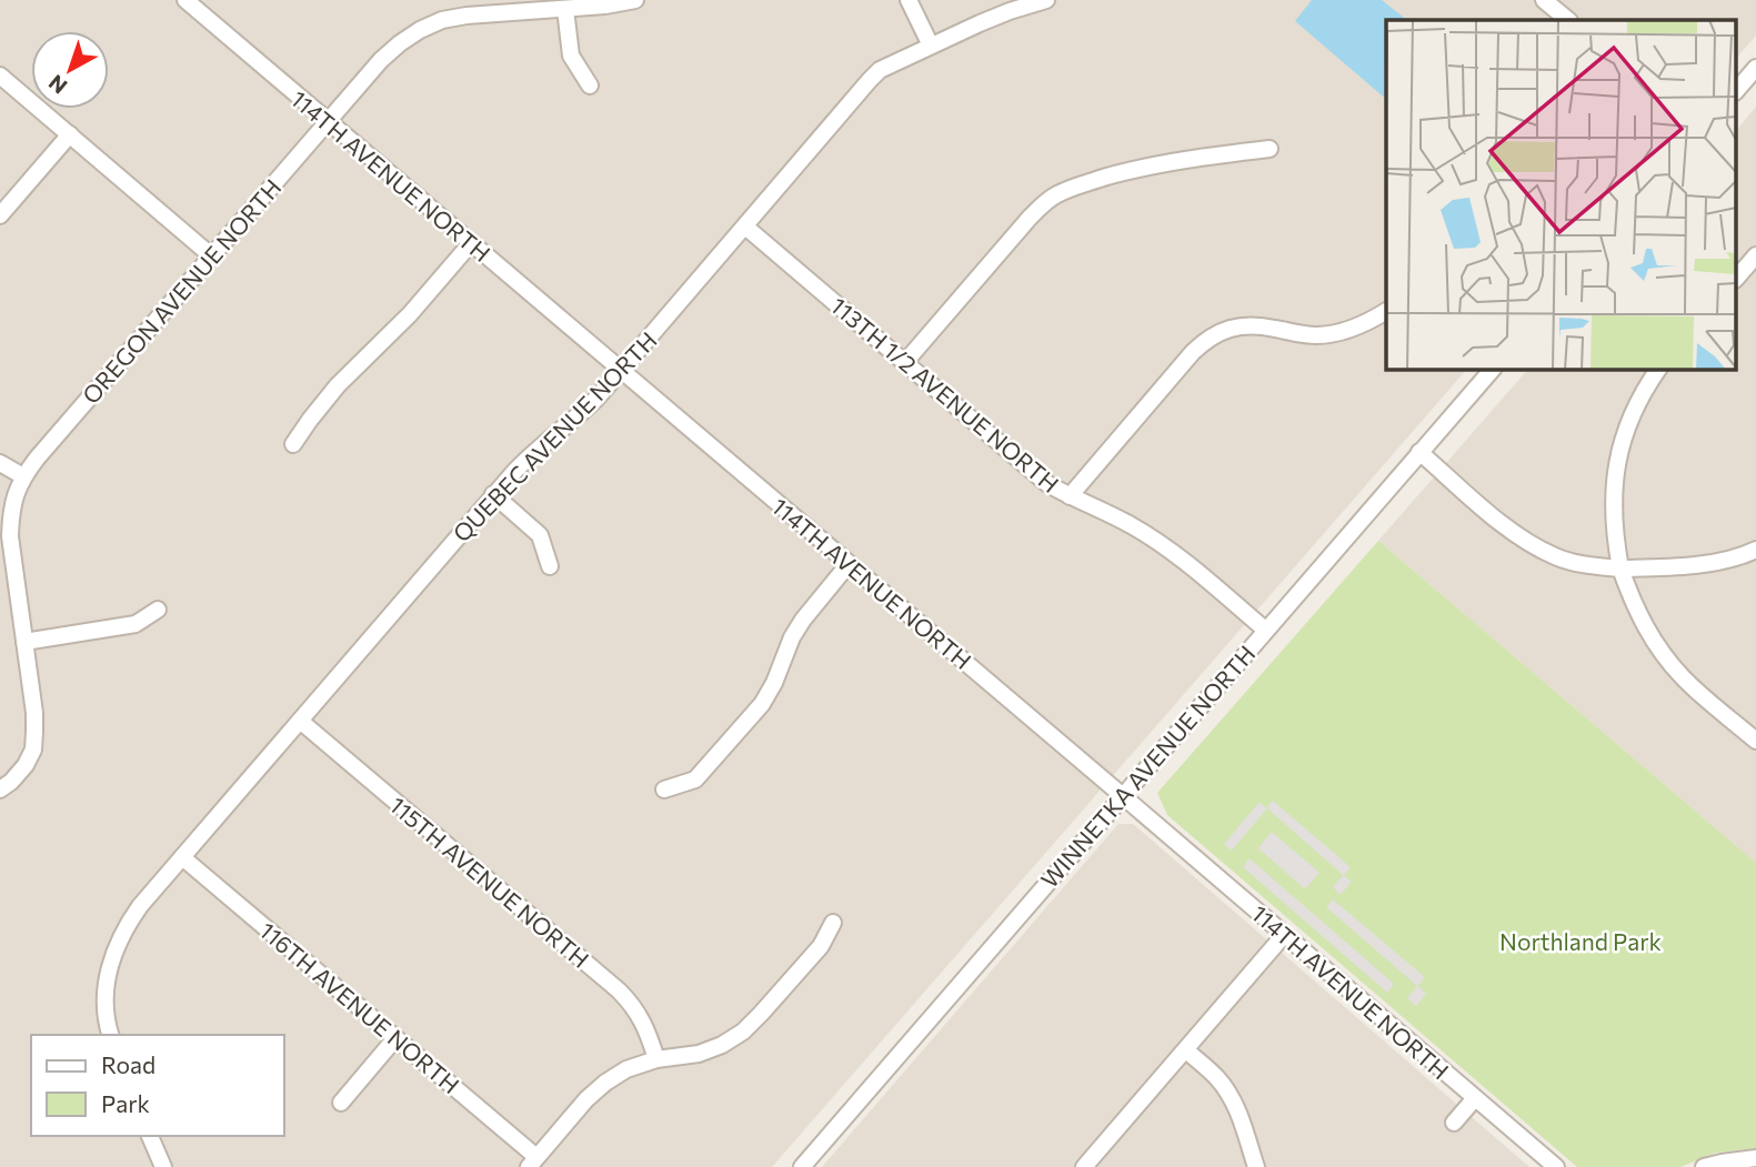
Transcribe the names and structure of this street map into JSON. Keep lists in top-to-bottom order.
{
  "streets": {
    "street": [
      "114TH AVENUE NORTH",
      "OREGON AVENUE NORTH",
      "113TH 1/2 AVENUE NORTH",
      "QUEBEC AVENUE NORTH",
      "WINNETKA AVENUE NORTH",
      "115TH AVENUE NORTH",
      "116TH AVENUE NORTH"
    ]
  },
  "crossings": [
    ["114TH AVENUE NORTH", "OREGON AVENUE NORTH"],
    ["114TH AVENUE NORTH", "QUEBEC AVENUE NORTH"],
    ["114TH AVENUE NORTH", "WINNETKA AVENUE NORTH"],
    ["113TH 1/2 AVENUE NORTH", "QUEBEC AVENUE NORTH"],
    ["113TH 1/2 AVENUE NORTH", "WINNETKA AVENUE NORTH"],
    ["QUEBEC AVENUE NORTH", "115TH AVENUE NORTH"],
    ["QUEBEC AVENUE NORTH", "116TH AVENUE NORTH"]
  ],
  "parks": ["Northland Park"],
  "legend": ["Road", "Park"],
  "north": "bottom left"
}
